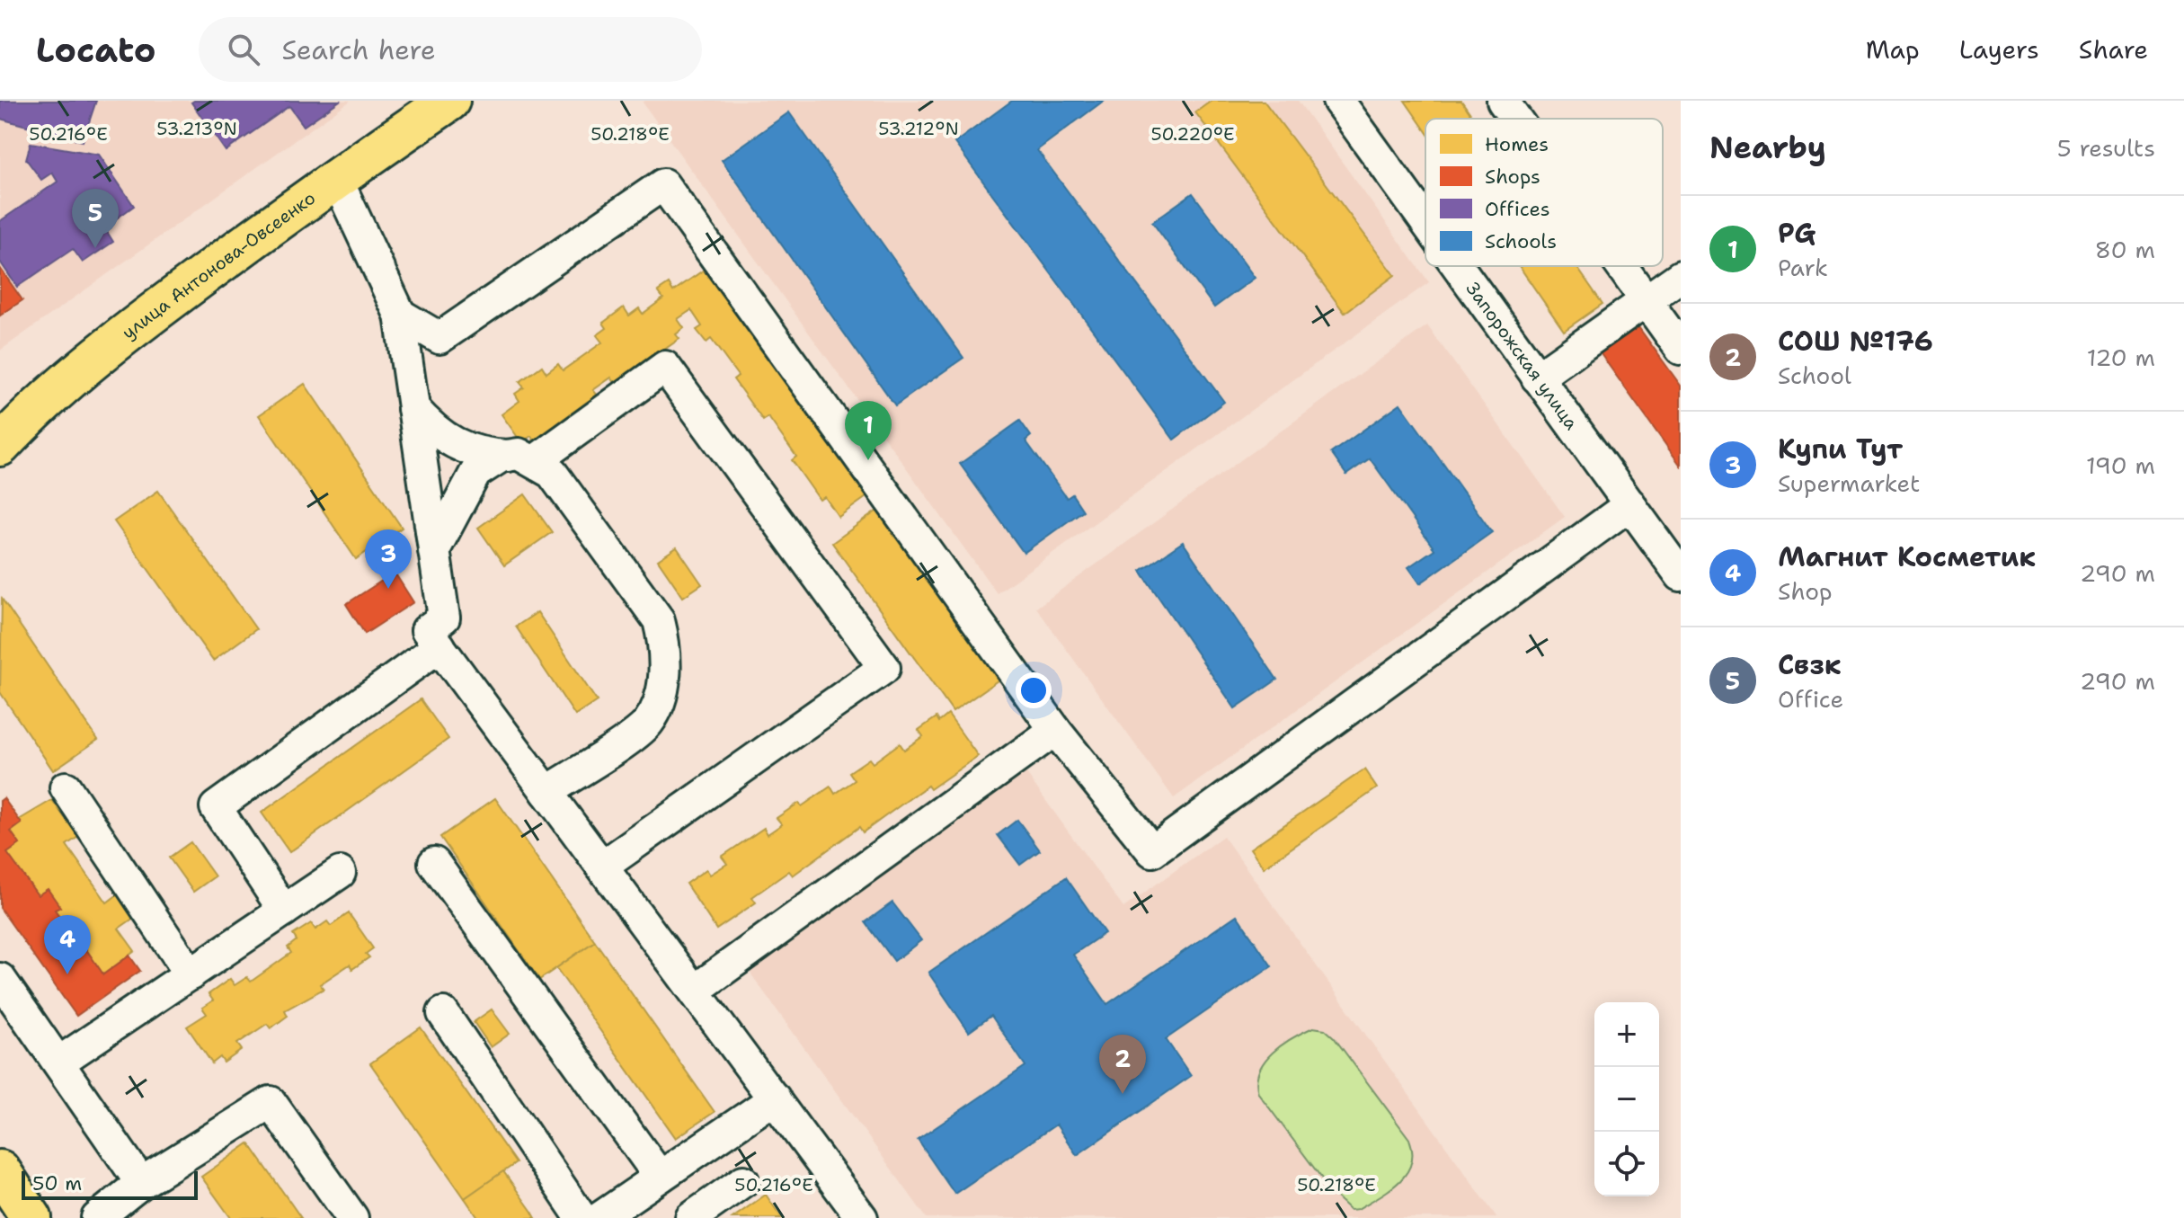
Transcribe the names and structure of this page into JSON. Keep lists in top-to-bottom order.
{
  "streets": {
    "main road": ["улица Антонова-Овсеенко"],
    "street": ["Запорожская улица"]
  },
  "legend": [
    "Homes",
    "Shops",
    "Offices",
    "Schools"
  ],
  "scale_bar": "50 m",
  "page": {
    "header": "Locato",
    "search": "Search here",
    "nav": ["Map", "Layers", "Share"],
    "heading": ["Nearby", "5 results"],
    "pins": [
      "5",
      "1",
      "3",
      "4",
      "2"
    ],
    "list": [
      {
        "mark": "1",
        "name": "PG",
        "note": "Park",
        "value": "80 m"
      },
      {
        "mark": "2",
        "name": "СОШ №176",
        "note": "School",
        "value": "120 m"
      },
      {
        "mark": "3",
        "name": "Купи Тут",
        "note": "Supermarket",
        "value": "190 m"
      },
      {
        "mark": "4",
        "name": "Магнит Косметик",
        "note": "Shop",
        "value": "290 m"
      },
      {
        "mark": "5",
        "name": "Свзк",
        "note": "Office",
        "value": "290 m"
      }
    ],
    "map_buttons": ["+", "−"],
    "scale": "50 m"
  },
  "coordinates": [
    "53.213°N",
    "53.212°N",
    "50.216°E",
    "50.218°E",
    "50.220°E"
  ]
}
